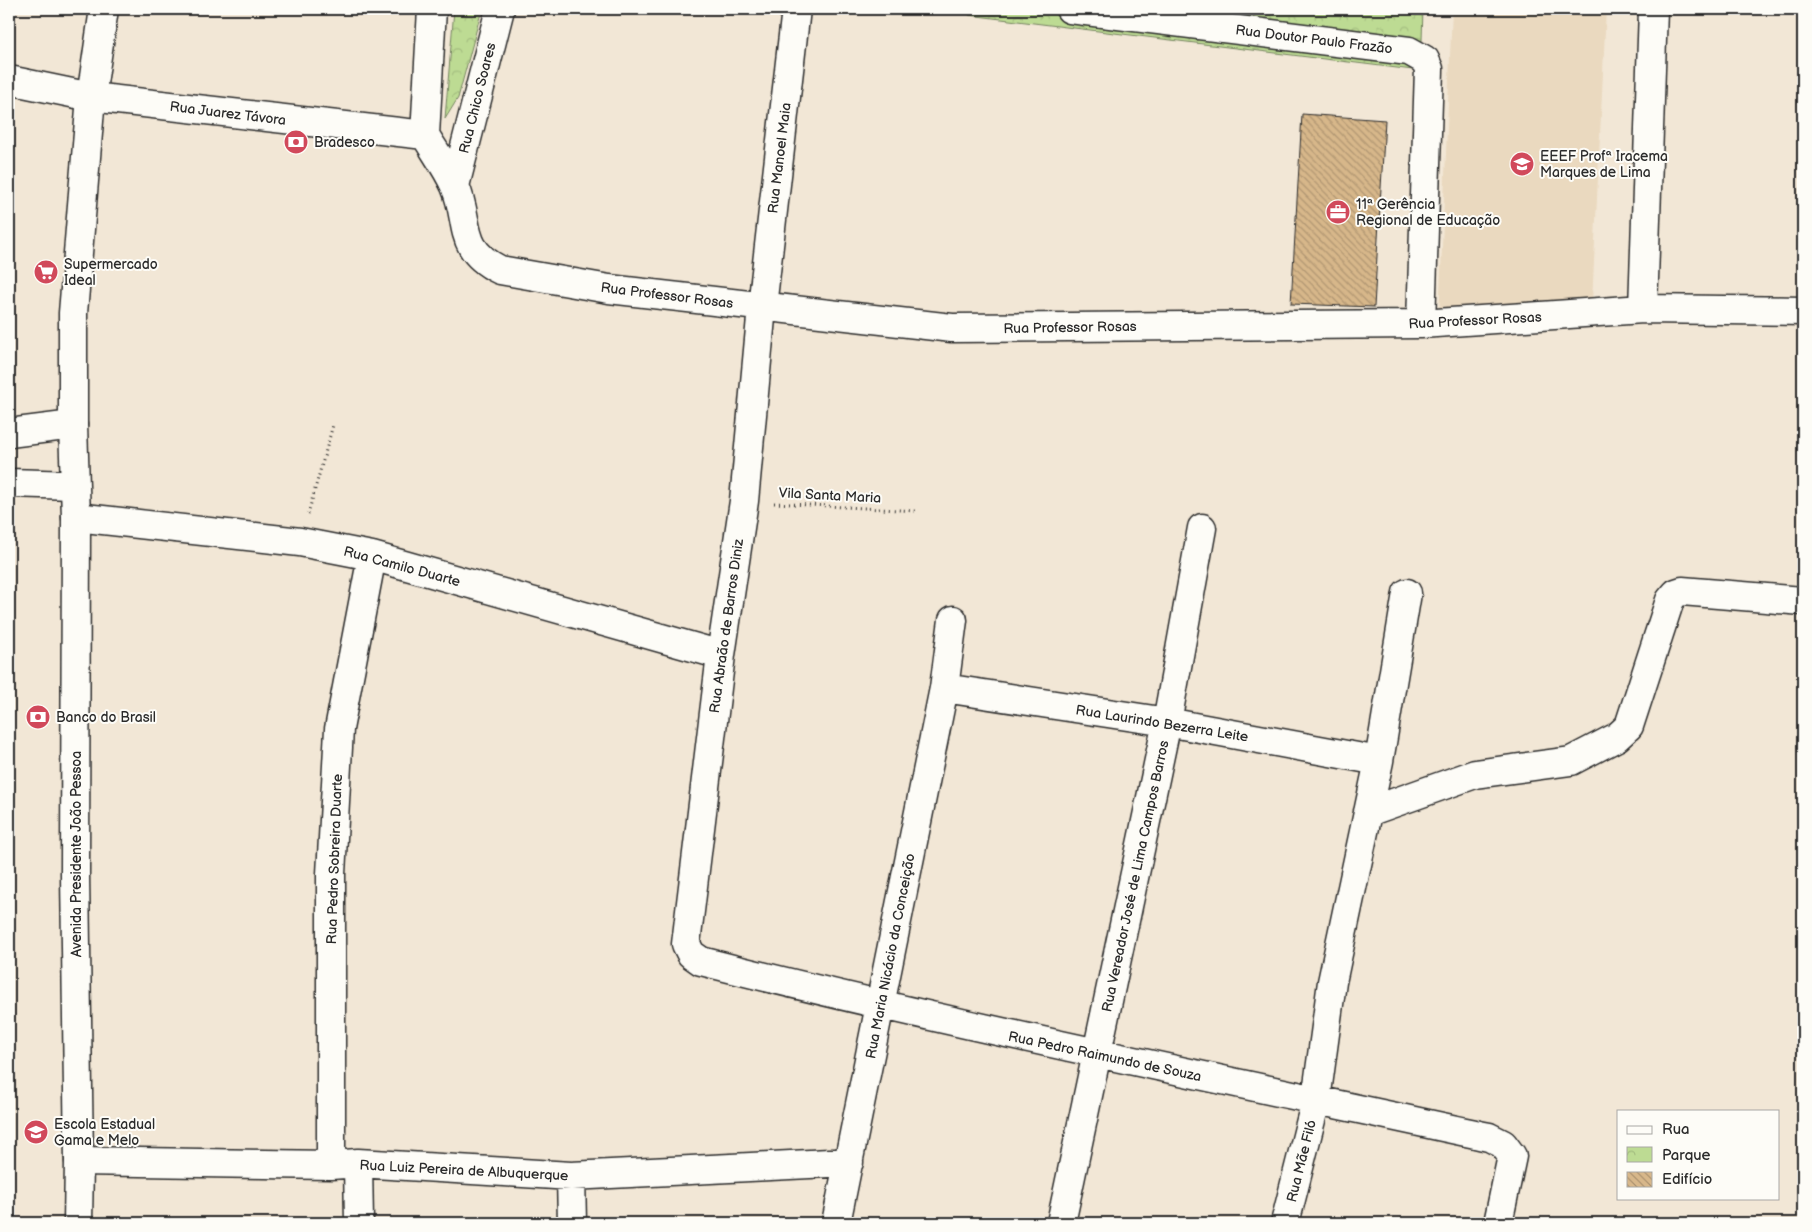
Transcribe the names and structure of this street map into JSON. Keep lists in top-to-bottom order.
{
  "streets": {
    "street": [
      "Rua Doutor Paulo Frazão",
      "Rua Chico Soares",
      "Rua Juarez Távora",
      "Rua Manoel Maia",
      "Rua Professor Rosas",
      "Rua Camilo Duarte",
      "Rua Abraão de Barros Diniz",
      "Rua Laurindo Bezerra Leite",
      "Avenida Presidente João Pessoa",
      "Rua Pedro Sobreira Duarte",
      "Rua Vereador José de Lima Campos Barros",
      "Rua Maria Nicácio da Conceição",
      "Rua Pedro Raimundo de Souza",
      "Rua Mãe Filó",
      "Rua Luiz Pereira de Albuquerque"
    ],
    "path": ["Vila Santa Maria"]
  },
  "crossings": [
    ["Rua Doutor Paulo Frazão", "Rua Professor Rosas"],
    ["Rua Chico Soares", "Rua Professor Rosas"],
    ["Rua Juarez Távora", "Rua Professor Rosas"],
    ["Rua Juarez Távora", "Avenida Presidente João Pessoa"],
    ["Rua Manoel Maia", "Rua Professor Rosas"],
    ["Rua Manoel Maia", "Rua Abraão de Barros Diniz"],
    ["Rua Professor Rosas", "Rua Abraão de Barros Diniz"],
    ["Vila Santa Maria", "Rua Abraão de Barros Diniz"],
    ["Rua Camilo Duarte", "Rua Abraão de Barros Diniz"],
    ["Rua Camilo Duarte", "Avenida Presidente João Pessoa"],
    ["Rua Camilo Duarte", "Rua Pedro Sobreira Duarte"],
    ["Rua Abraão de Barros Diniz", "Rua Pedro Raimundo de Souza"],
    ["Rua Laurindo Bezerra Leite", "Rua Vereador José de Lima Campos Barros"],
    ["Rua Laurindo Bezerra Leite", "Rua Maria Nicácio da Conceição"],
    ["Rua Laurindo Bezerra Leite", "Rua Mãe Filó"],
    ["Avenida Presidente João Pessoa", "Rua Luiz Pereira de Albuquerque"],
    ["Rua Pedro Sobreira Duarte", "Rua Luiz Pereira de Albuquerque"],
    ["Rua Vereador José de Lima Campos Barros", "Rua Pedro Raimundo de Souza"],
    ["Rua Maria Nicácio da Conceição", "Rua Pedro Raimundo de Souza"],
    ["Rua Maria Nicácio da Conceição", "Rua Luiz Pereira de Albuquerque"],
    ["Rua Pedro Raimundo de Souza", "Rua Mãe Filó"]
  ],
  "places": {
    "bank": ["Bradesco", "Banco do Brasil"],
    "school or university": ["EEEF Profª Iracema Marques de Lima", "Escola Estadual Gama e Melo"],
    "office": ["11ª Gerência Regional de Educação"],
    "supermarket": ["Supermercado Ideal"]
  },
  "legend": ["Rua", "Parque", "Edifício"]
}
